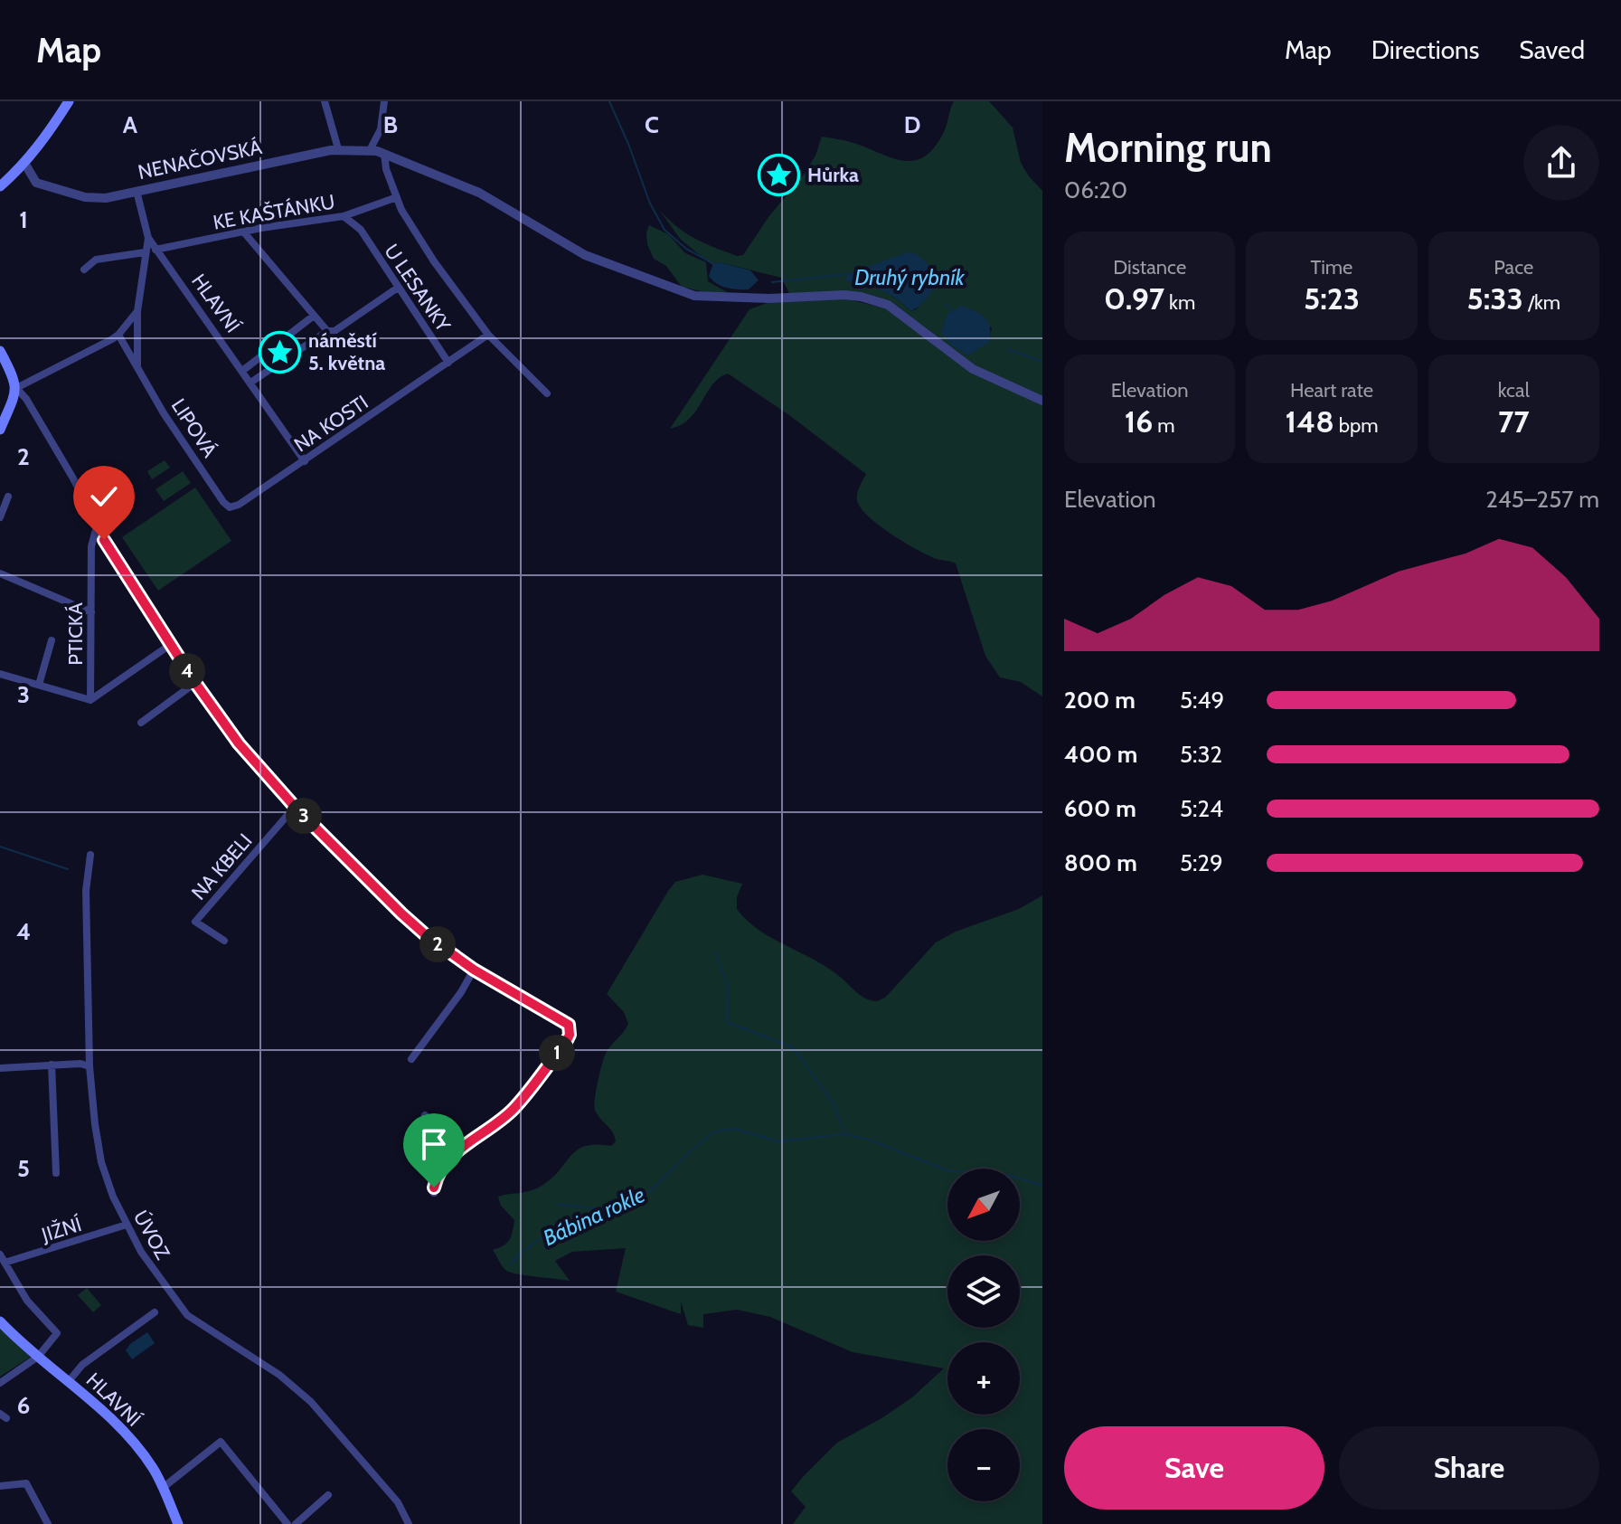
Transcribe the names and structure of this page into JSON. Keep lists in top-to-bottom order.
{
  "streets": {
    "main road": ["HLAVNÍ"],
    "street": [
      "NENAČOVSKÁ",
      "KE KAŠTÁNKU",
      "U LESANKY",
      "NA KOSTI",
      "LIPOVÁ",
      "PTICKÁ",
      "NA KBELI",
      "JIŽNÍ",
      "ÚVOZ"
    ]
  },
  "crossings": [
    ["KE KAŠTÁNKU", "U LESANKY"],
    ["KE KAŠTÁNKU", "HLAVNÍ"],
    ["U LESANKY", "NA KOSTI"],
    ["HLAVNÍ", "NA KOSTI"],
    ["HLAVNÍ", "LIPOVÁ"],
    ["NA KOSTI", "LIPOVÁ"],
    ["JIŽNÍ", "ÚVOZ"]
  ],
  "water": ["Druhý rybník", "Bábina rokle"],
  "places": {
    "place": ["Hůrka", "náměstí 5. května"]
  },
  "north": "bottom left",
  "page": {
    "header": "Map",
    "nav": ["Map", "Directions", "Saved"],
    "heading": ["Morning run", "06:20"],
    "stats": [
      ["Distance", "0.97 km"],
      ["Time", "5:23"],
      ["Pace", "5:33 /km"],
      ["Elevation", "16 m"],
      ["Heart rate", "148 bpm"],
      ["kcal", "77"]
    ],
    "chart": ["Elevation", "245–257 m"],
    "pins": [
      "4",
      "3",
      "2",
      "1"
    ],
    "list": [
      {
        "name": "200 m",
        "note": "5:49"
      },
      {
        "name": "400 m",
        "note": "5:32"
      },
      {
        "name": "600 m",
        "note": "5:24"
      },
      {
        "name": "800 m",
        "note": "5:29"
      }
    ],
    "map_buttons": ["+", "−"],
    "buttons": ["Save", "Share"]
  },
  "grid": {
    "columns": [
      "A",
      "B",
      "C",
      "D"
    ],
    "rows": [
      "1",
      "2",
      "3",
      "4",
      "5",
      "6"
    ]
  }
}
